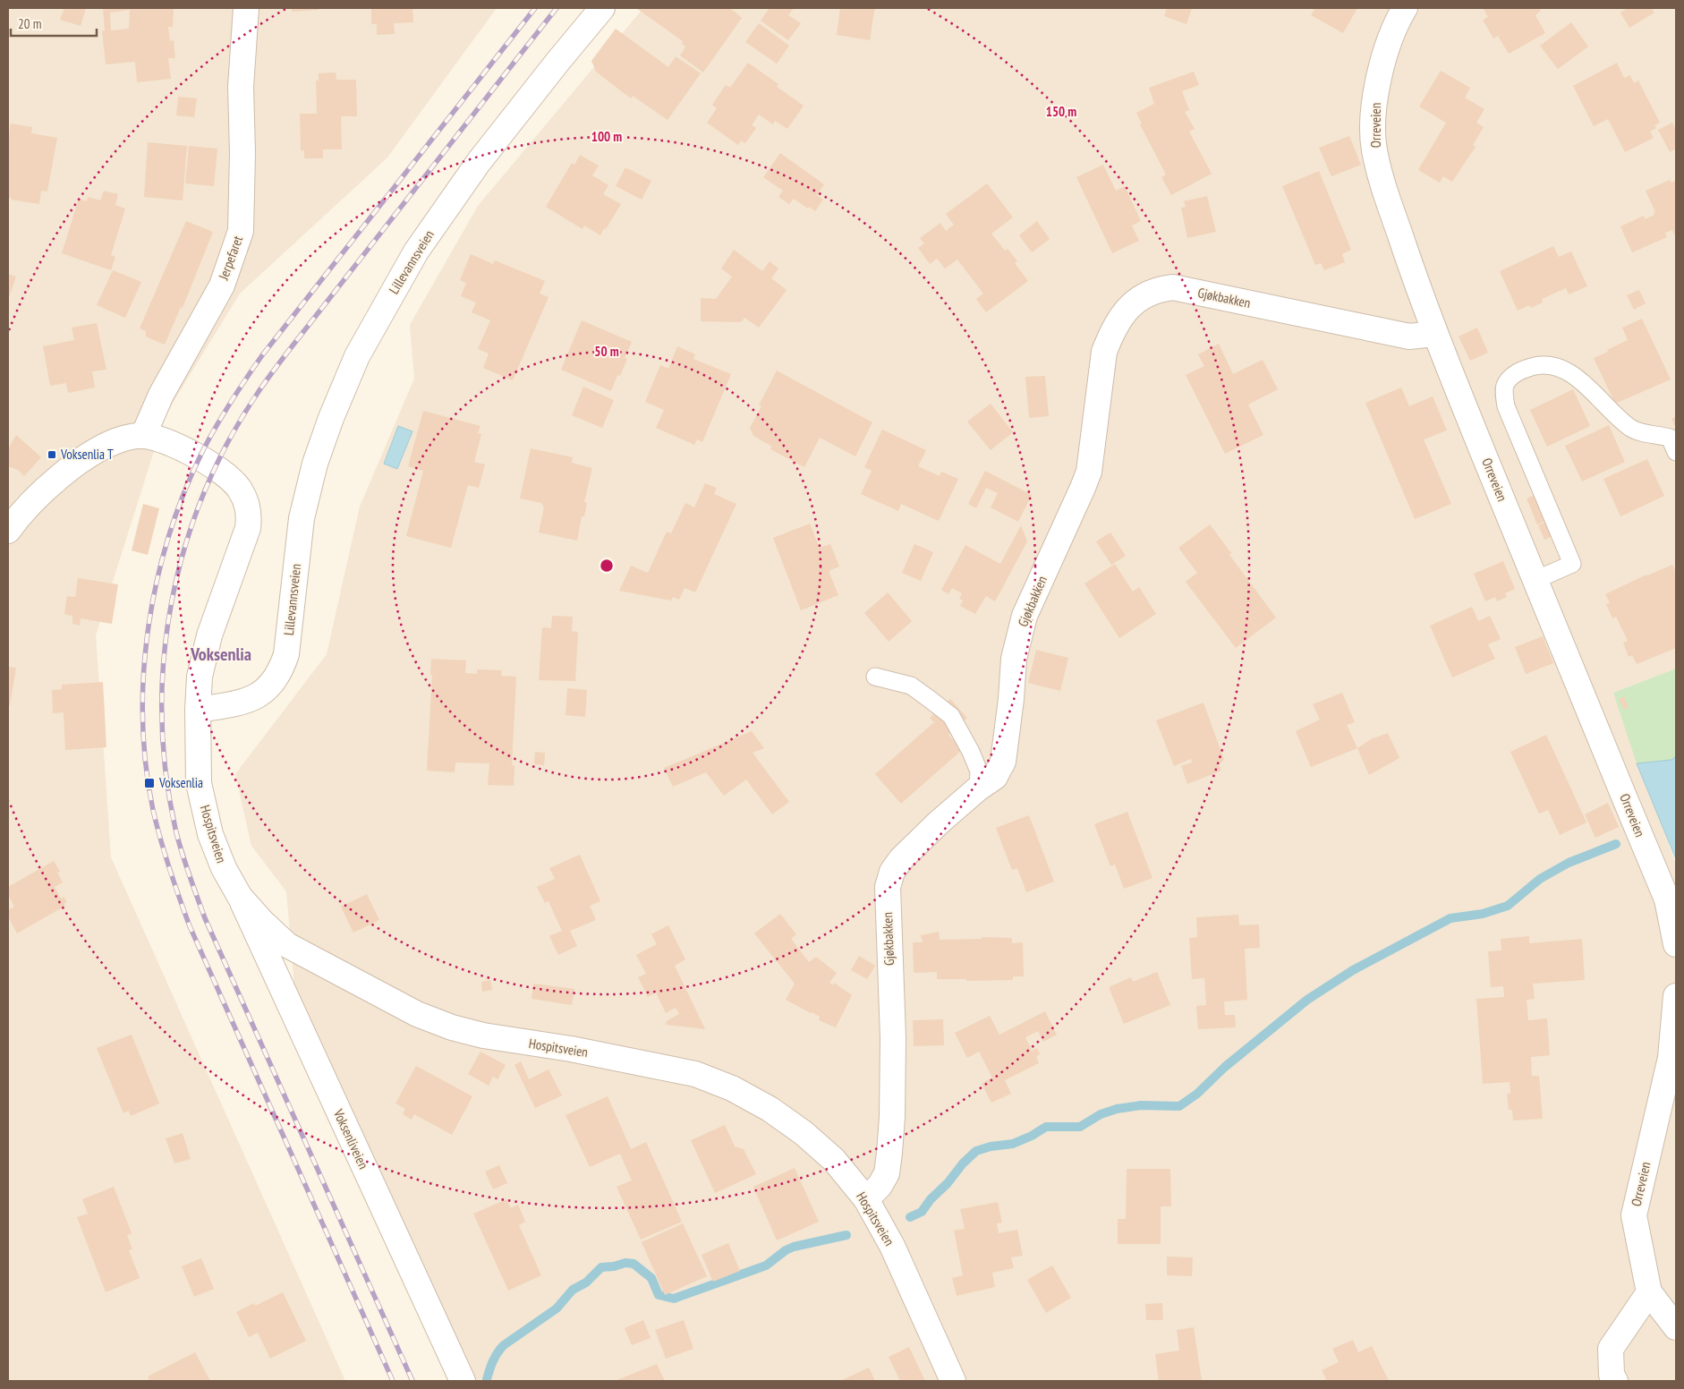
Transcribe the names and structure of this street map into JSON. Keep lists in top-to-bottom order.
{
  "streets": {
    "street": [
      "Orreveien",
      "Jerpefaret",
      "Lillevannsveien",
      "Gjøkbakken",
      "Hospitsveien",
      "Voksenliveien"
    ]
  },
  "crossings": [
    ["Orreveien", "Gjøkbakken"],
    ["Lillevannsveien", "Hospitsveien"],
    ["Gjøkbakken", "Hospitsveien"],
    ["Hospitsveien", "Voksenliveien"]
  ],
  "districts": ["Voksenlia"],
  "places": {
    "transit": ["Voksenlia T", "Voksenlia"]
  },
  "scale_bar": "20 m",
  "rings": ["150 m", "100 m", "50 m"]
}
